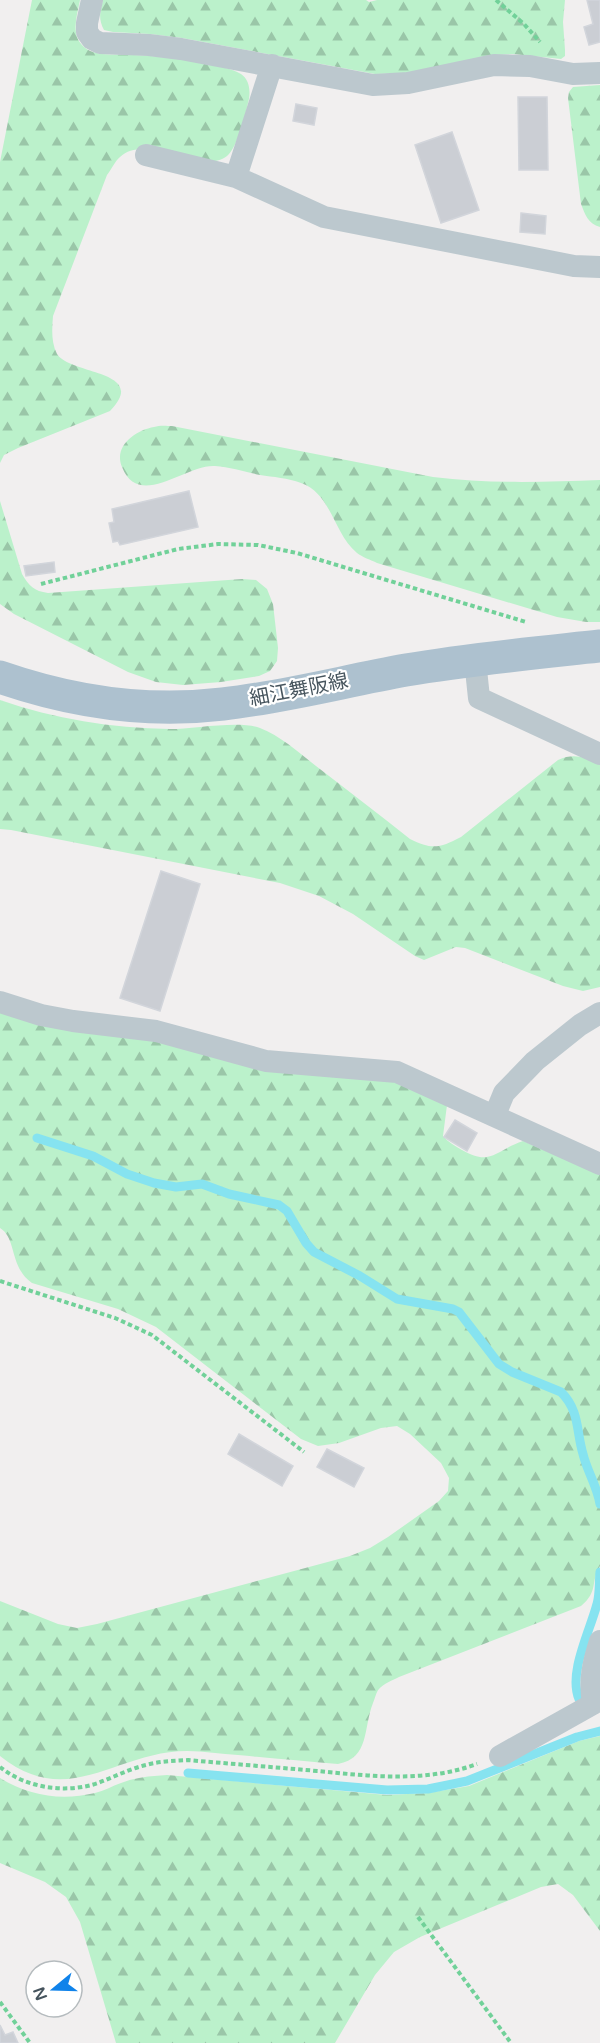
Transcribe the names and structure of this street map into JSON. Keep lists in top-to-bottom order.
{
  "streets": {
    "main road": ["細江舞阪線"]
  },
  "north": "left"
}
